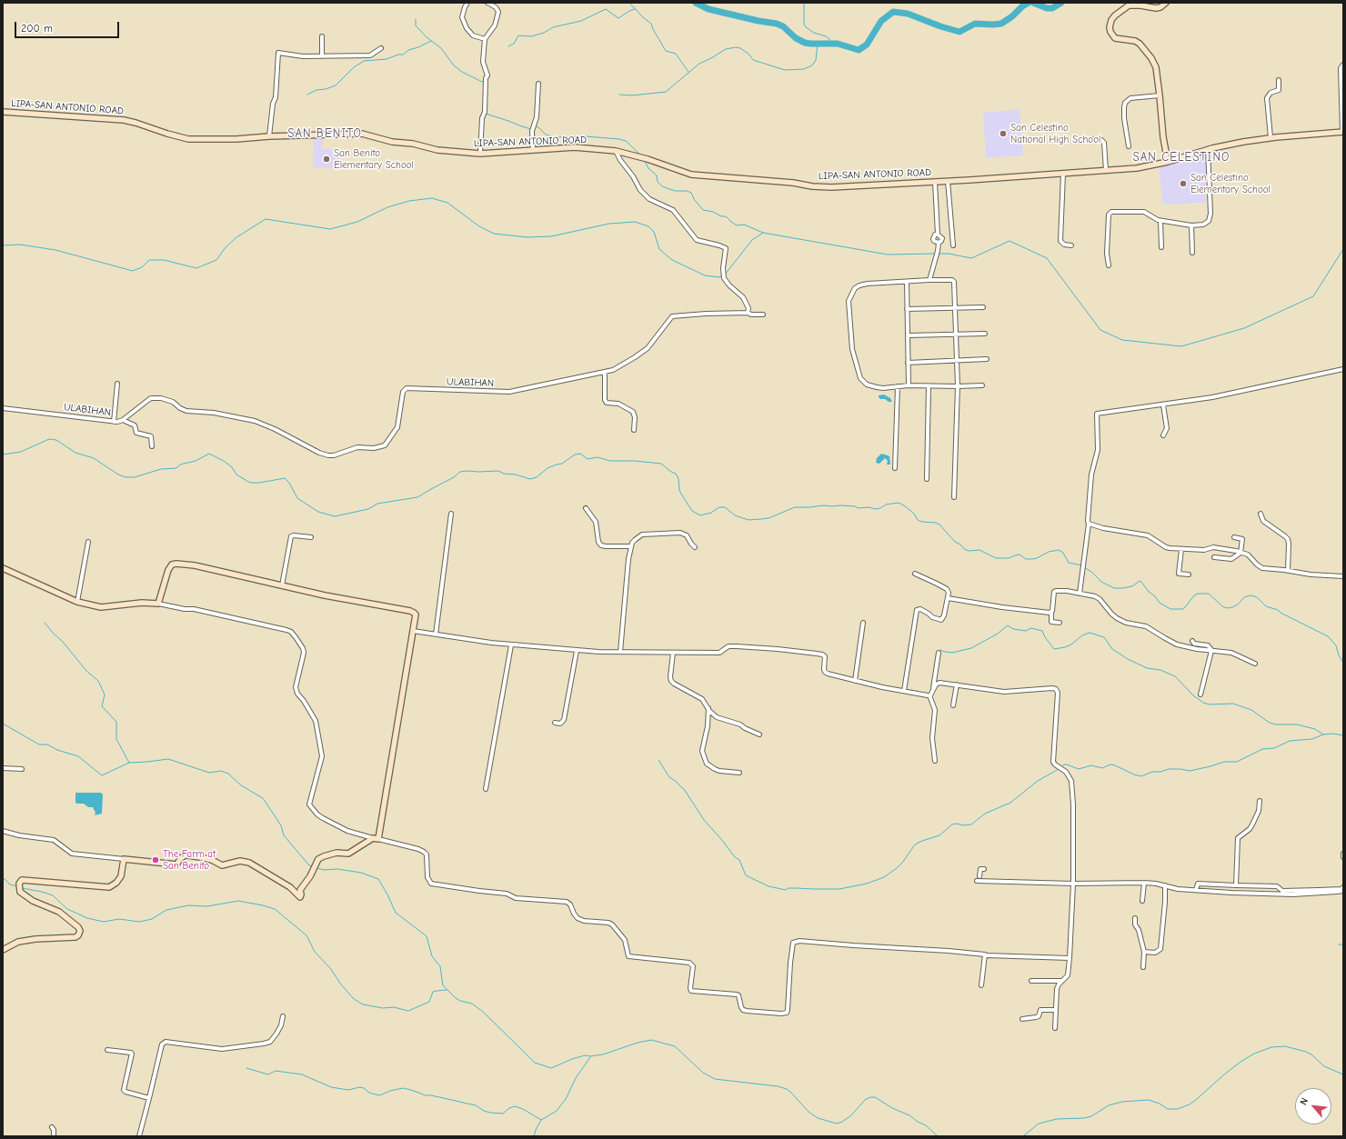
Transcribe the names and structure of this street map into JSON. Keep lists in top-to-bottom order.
{
  "streets": {
    "street": ["LIPA-SAN ANTONIO ROAD", "ULABIHAN"]
  },
  "districts": ["SAN BENITO", "SAN CELESTINO"],
  "places": [
    "San Celestino National High School",
    "San Benito Elementary School",
    "San Celestino Elementary School",
    "The Farm at San Benito"
  ],
  "scale_bar": "200 m",
  "north": "top left"
}
